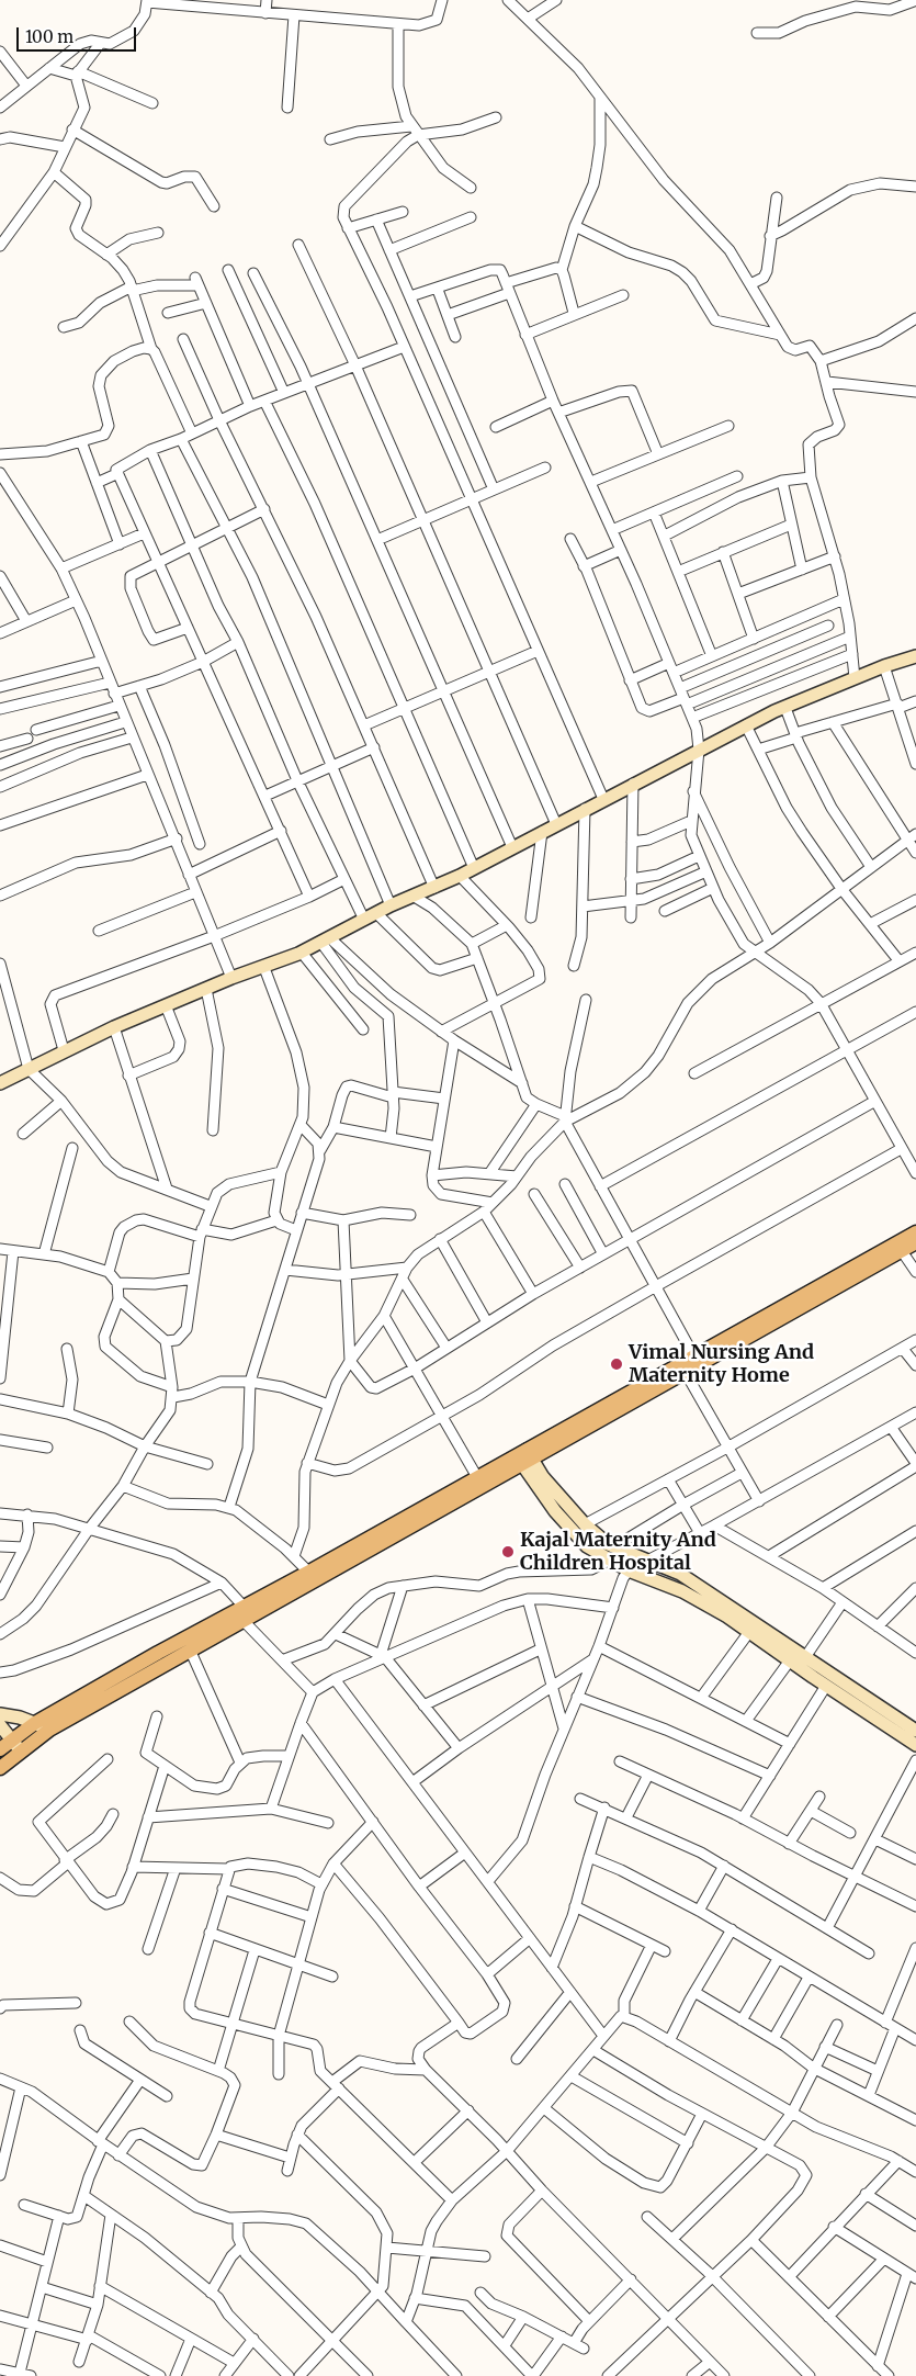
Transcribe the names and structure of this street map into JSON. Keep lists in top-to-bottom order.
{
  "places": ["Vimal Nursing And Maternity Home", "Kajal Maternity And Children Hospital"],
  "scale_bar": "100 m"
}
